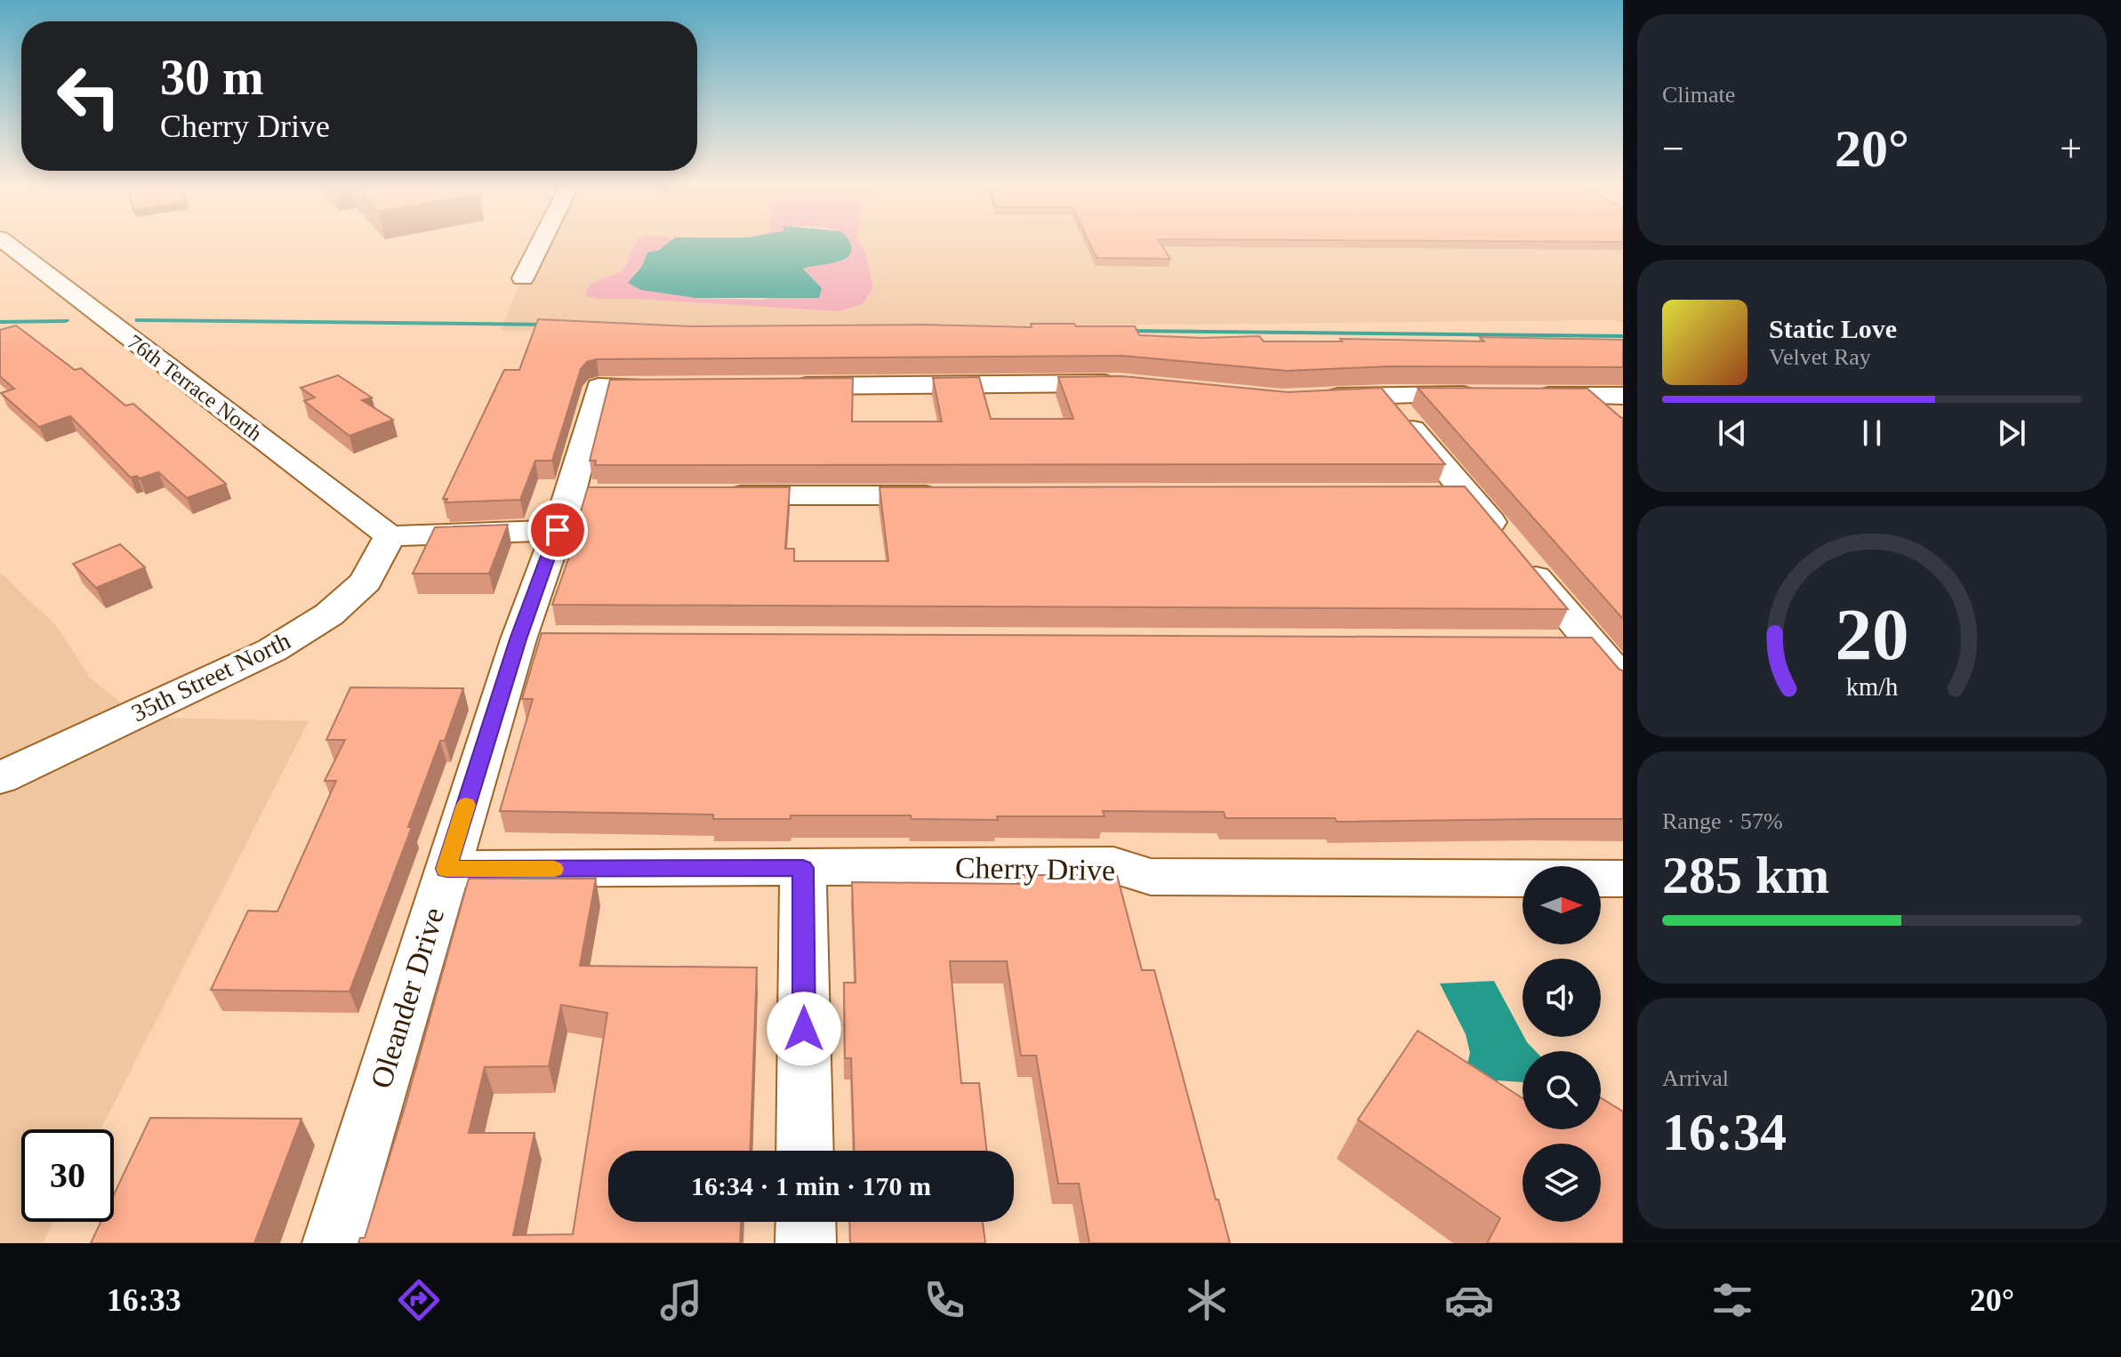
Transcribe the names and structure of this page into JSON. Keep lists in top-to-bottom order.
{
  "streets": {
    "street": [
      "76th Terrace North",
      "35th Street North",
      "Cherry Drive",
      "Oleander Drive"
    ]
  },
  "crossings": [
    ["76th Terrace North", "35th Street North"],
    ["Cherry Drive", "Oleander Drive"]
  ],
  "north": "right",
  "page": {
    "tile": [
      "Climate",
      ["Range · 57%", "285 km"],
      ["Arrival", "16:34"]
    ],
    "turn": ["30 m", "Cherry Drive"],
    "heat": ["−", "20°", "+"],
    "song": ["Static Love", "Velvet Ray"],
    "limit": "30",
    "trip": "16:34 · 1 min · 170 m",
    "tabs": ["16:33", "20°"],
    "gauge": ["20", "km/h"]
  }
}
